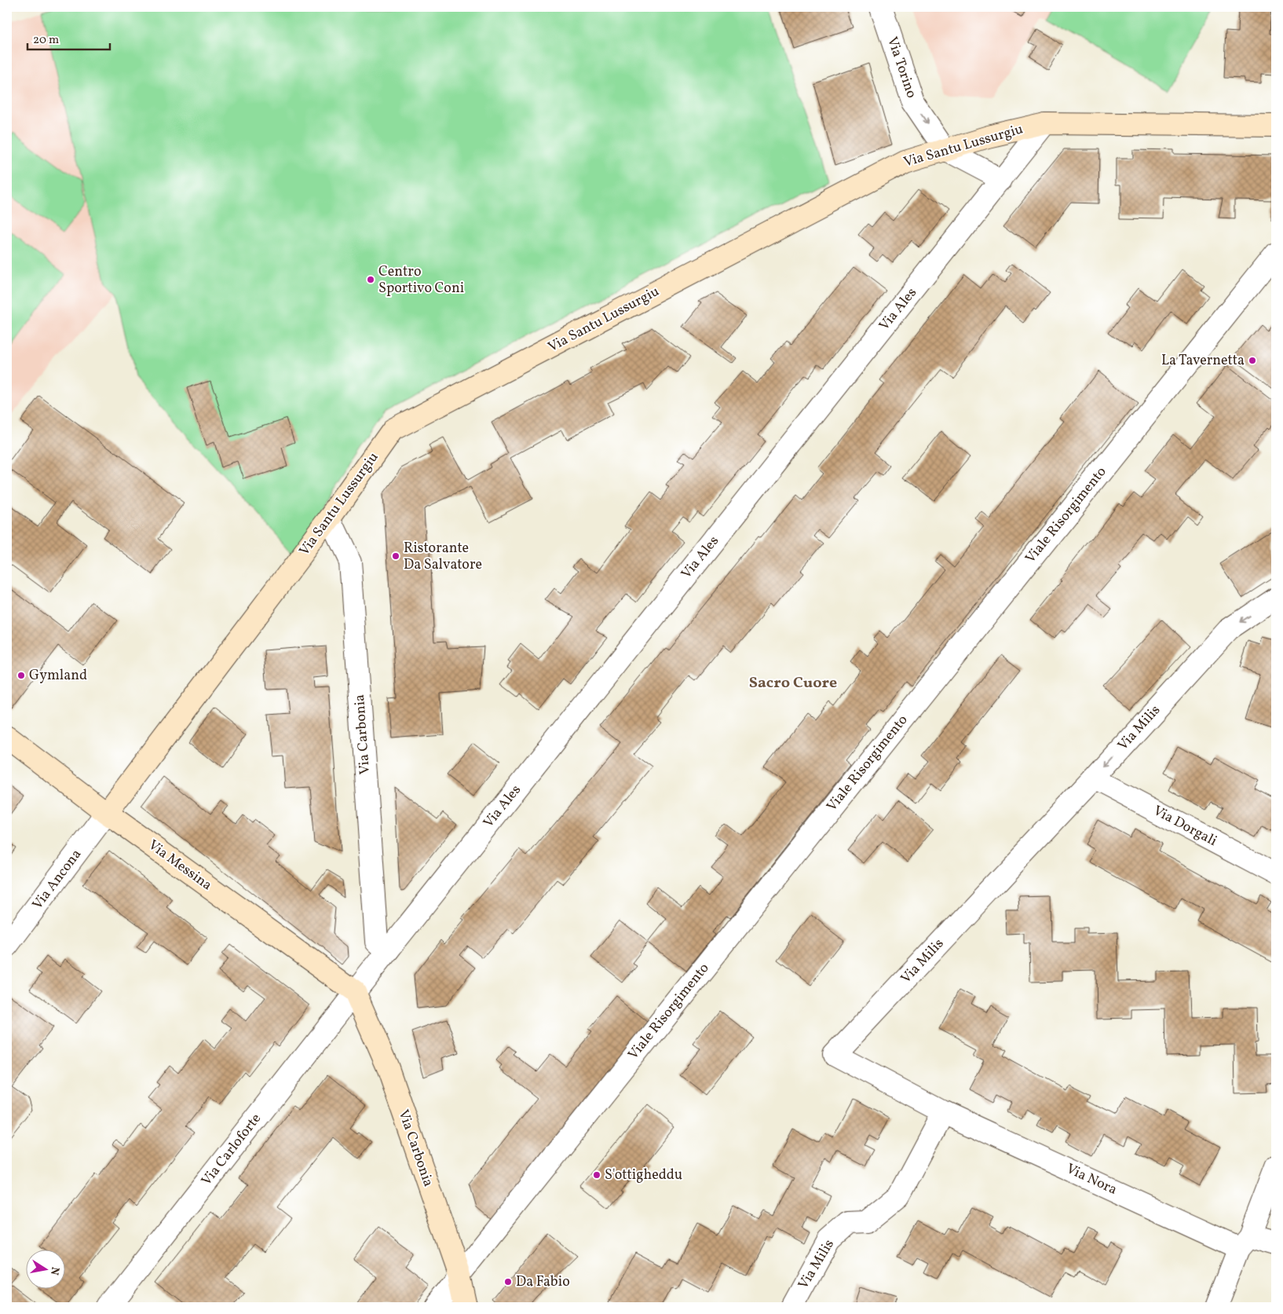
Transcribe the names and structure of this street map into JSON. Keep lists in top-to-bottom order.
{
  "streets": {
    "street": [
      "Via Torino",
      "Via Santu Lussurgiu",
      "Via Ales",
      "Viale Risorgimento",
      "Via Milis",
      "Via Carbonia",
      "Via Dorgali",
      "Via Messina",
      "Via Ancona",
      "Via Carloforte",
      "Via Nora"
    ]
  },
  "crossings": [
    ["Via Torino", "Via Santu Lussurgiu"],
    ["Via Torino", "Via Ales"],
    ["Via Santu Lussurgiu", "Via Ales"],
    ["Via Santu Lussurgiu", "Via Carbonia"],
    ["Via Santu Lussurgiu", "Via Messina"],
    ["Via Santu Lussurgiu", "Via Ancona"],
    ["Via Ales", "Via Carbonia"],
    ["Via Ales", "Via Messina"],
    ["Via Ales", "Via Carloforte"],
    ["Viale Risorgimento", "Via Carbonia"],
    ["Via Milis", "Via Dorgali"],
    ["Via Milis", "Via Nora"],
    ["Via Carbonia", "Via Messina"],
    ["Via Carbonia", "Via Carloforte"],
    ["Via Messina", "Via Ancona"],
    ["Via Messina", "Via Carloforte"]
  ],
  "one_way": ["Via Torino"],
  "districts": ["Sacro Cuore"],
  "places": [
    "Centro Sportivo Coni",
    "La Tavernetta",
    "Ristorante Da Salvatore",
    "Gymland",
    "S'ottigheddu",
    "Da Fabio"
  ],
  "scale_bar": "20 m",
  "north": "right"
}
